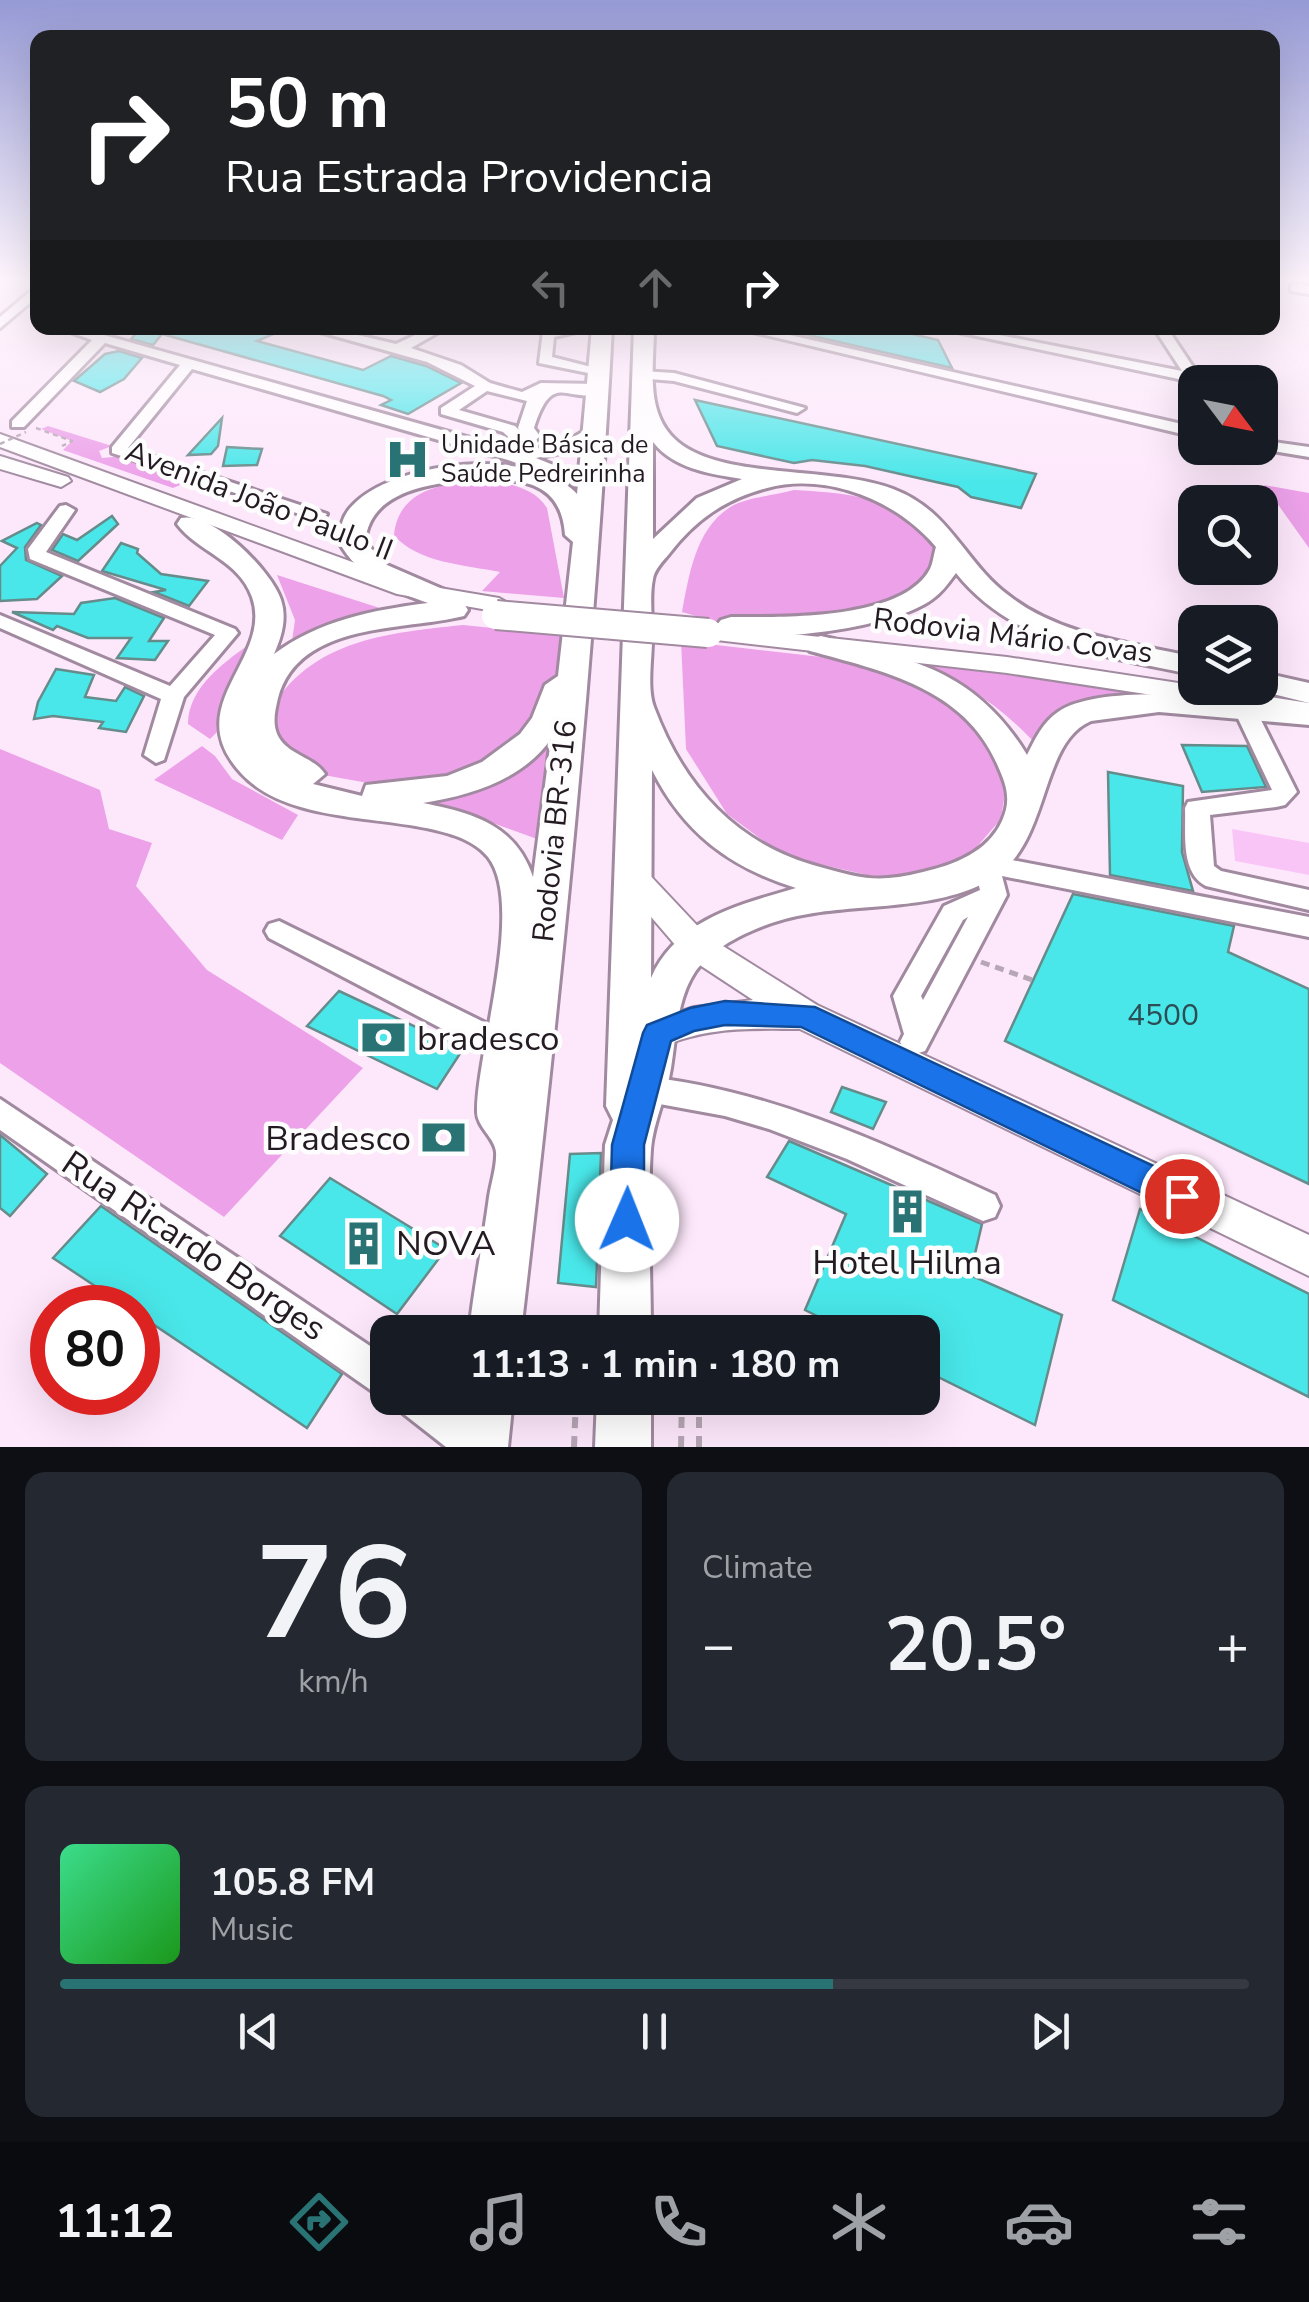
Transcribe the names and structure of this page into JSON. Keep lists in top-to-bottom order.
{
  "streets": {
    "highway": ["Rodovia BR-316"],
    "main road": ["Avenida João Paulo II", "Rodovia Mário Covas"],
    "street": ["Rua Ricardo Borges"]
  },
  "crossings": [
    ["Avenida João Paulo II", "Rodovia Mário Covas"]
  ],
  "places": {
    "hospital": ["Unidade Básica de Saúde Pedreirinha"],
    "bank": ["bradesco", "Bradesco"],
    "building": ["Hotel Hilma", "NOVA"]
  },
  "house_numbers": ["4500"],
  "north": "bottom right",
  "page": {
    "turn": ["50 m", "Rua Estrada Providencia"],
    "limit": "80",
    "trip": "11:13 · 1 min · 180 m",
    "tile": [
      ["76", "km/h"],
      "Climate"
    ],
    "heat": ["−", "20.5°", "+"],
    "song": ["105.8 FM", "Music"],
    "tabs": "11:12"
  }
}
